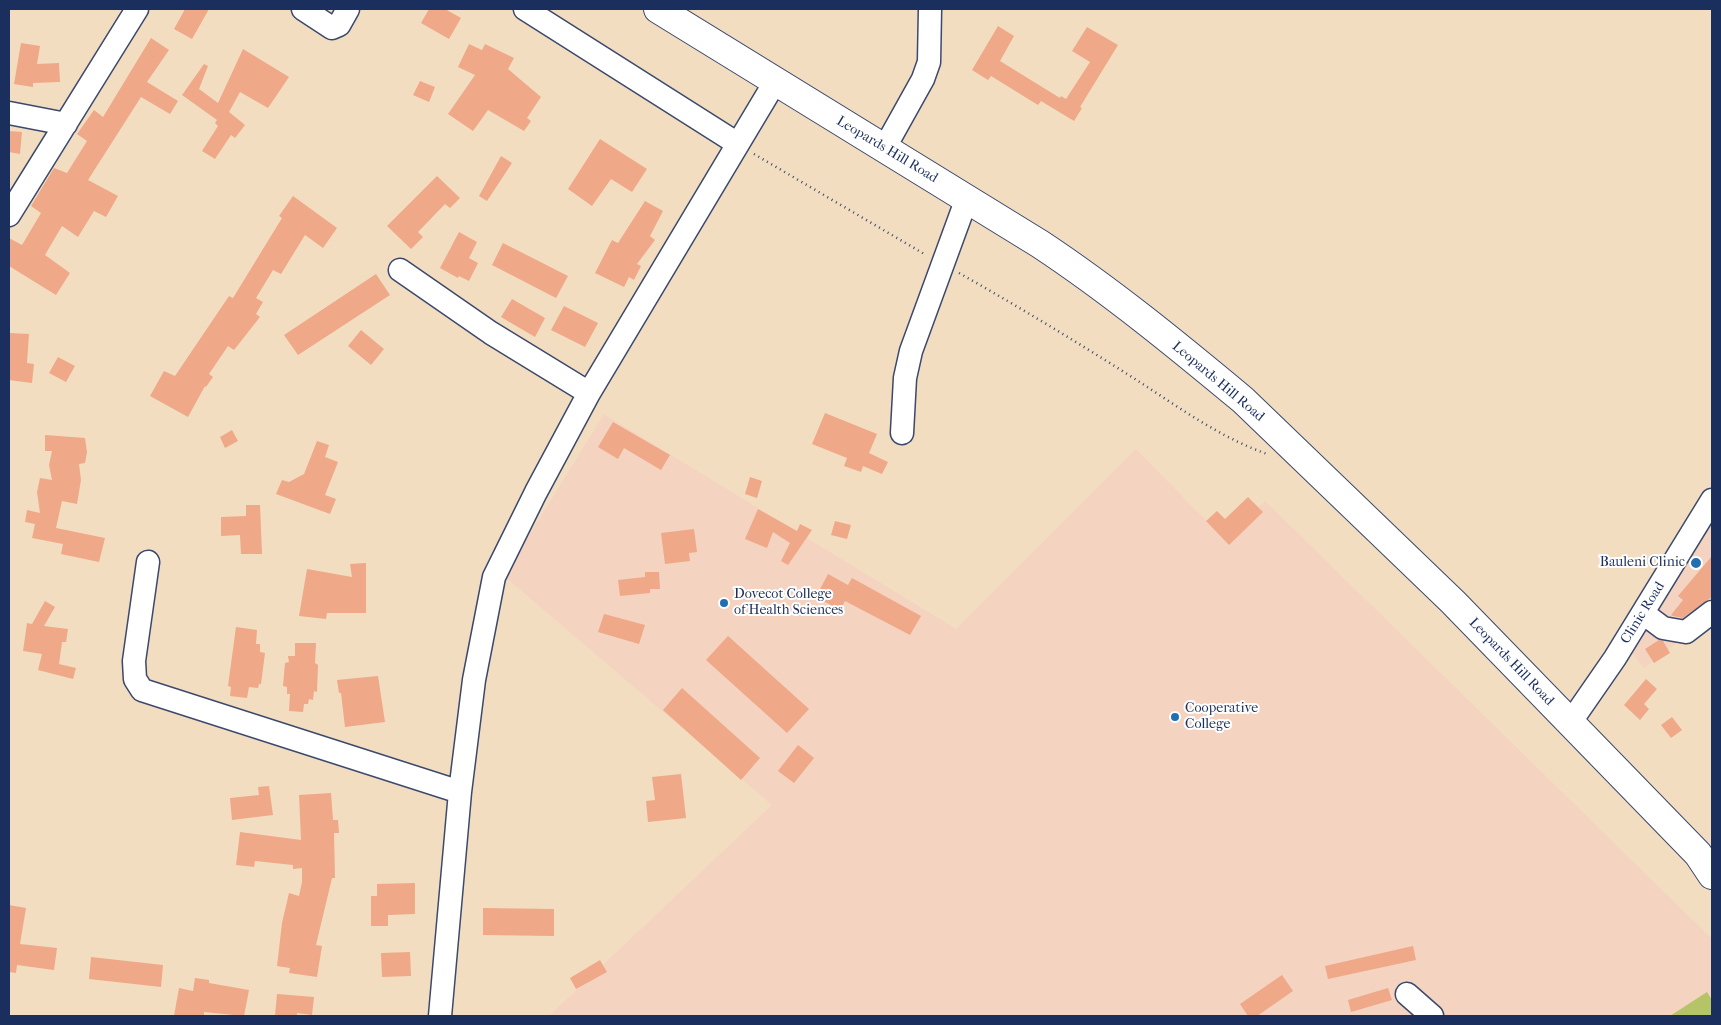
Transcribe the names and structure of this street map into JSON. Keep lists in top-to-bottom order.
{
  "streets": {
    "main road": ["Leopards Hill Road"],
    "street": ["Clinic Road"]
  },
  "crossings": [
    ["Leopards Hill Road", "Clinic Road"]
  ],
  "places": ["Bauleni Clinic", "Dovecot College of Health Sciences", "Cooperative College"]
}
